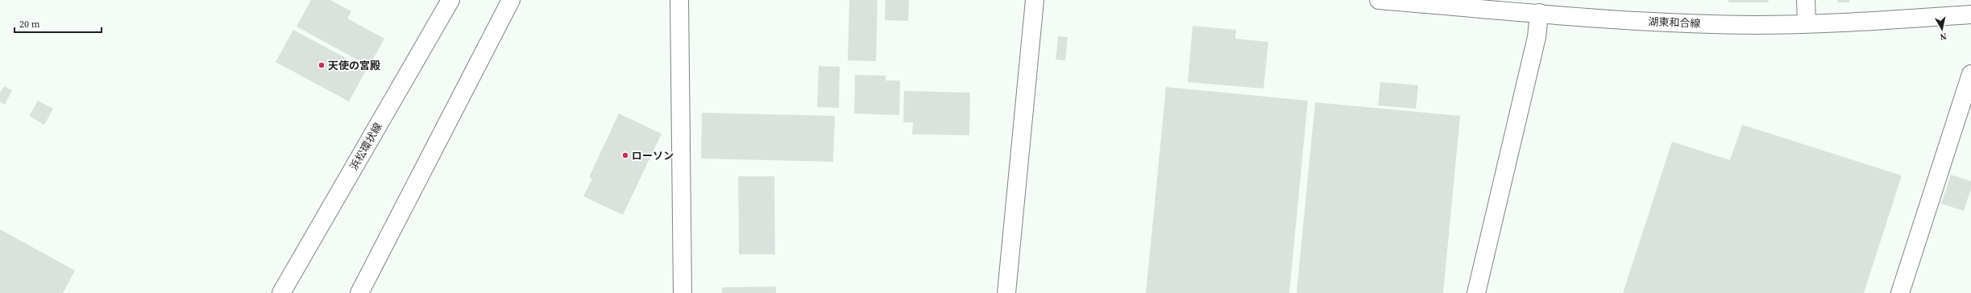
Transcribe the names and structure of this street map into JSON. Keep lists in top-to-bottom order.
{
  "streets": {
    "main road": ["湖東和合線", "浜松環状線"]
  },
  "places": ["天使の宮殿", "ローソン"],
  "scale_bar": "20 m",
  "north": "bottom"
}
